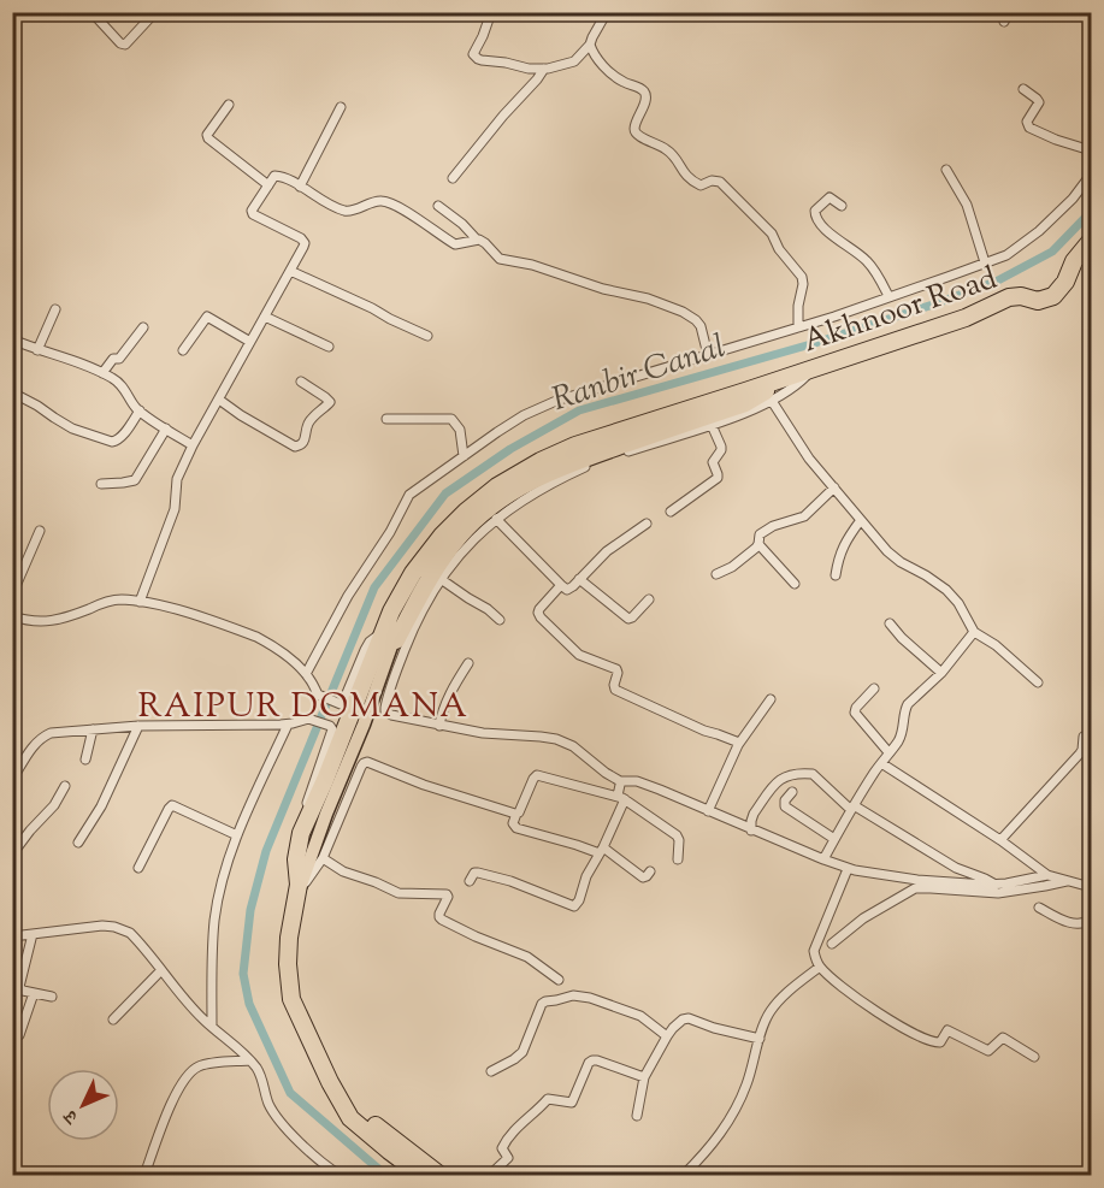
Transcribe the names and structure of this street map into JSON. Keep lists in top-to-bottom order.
{
  "streets": {
    "highway": ["Akhnoor Road"]
  },
  "districts": ["RAIPUR DOMANA"],
  "water": ["Ranbir Canal"],
  "north": "bottom left"
}
